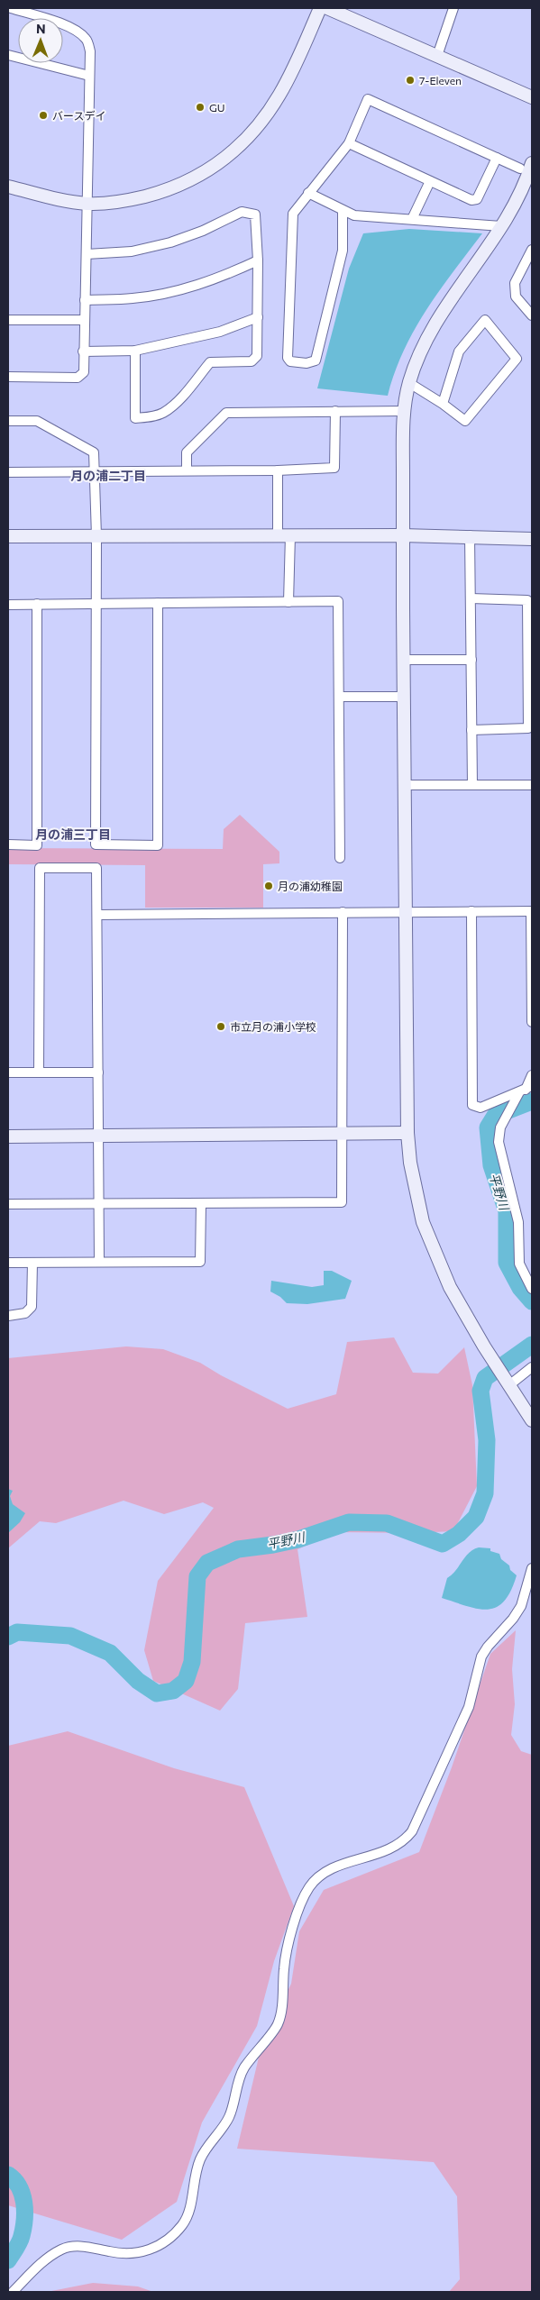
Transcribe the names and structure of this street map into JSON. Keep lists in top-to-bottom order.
{
  "districts": ["月の浦二丁目", "月の浦三丁目"],
  "water": ["平野川"],
  "places": [
    "7-Eleven",
    "GU",
    "バースデイ",
    "月の浦幼稚園",
    "市立月の浦小学校"
  ],
  "north": "top"
}
